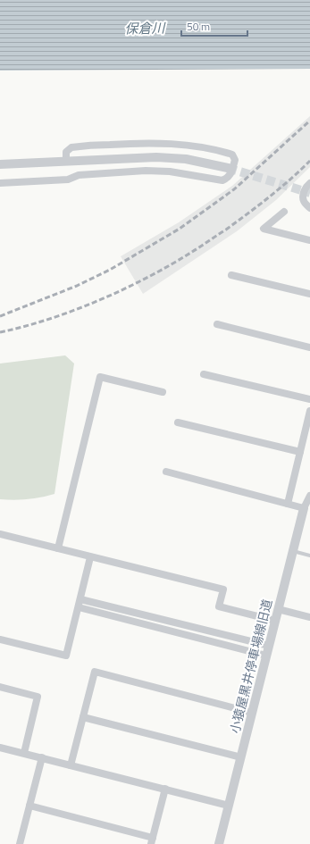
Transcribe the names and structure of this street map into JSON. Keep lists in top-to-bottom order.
{
  "streets": {
    "street": ["小猿屋黒井停車場線旧道"]
  },
  "water": ["保倉川"],
  "scale_bar": "50 m"
}
